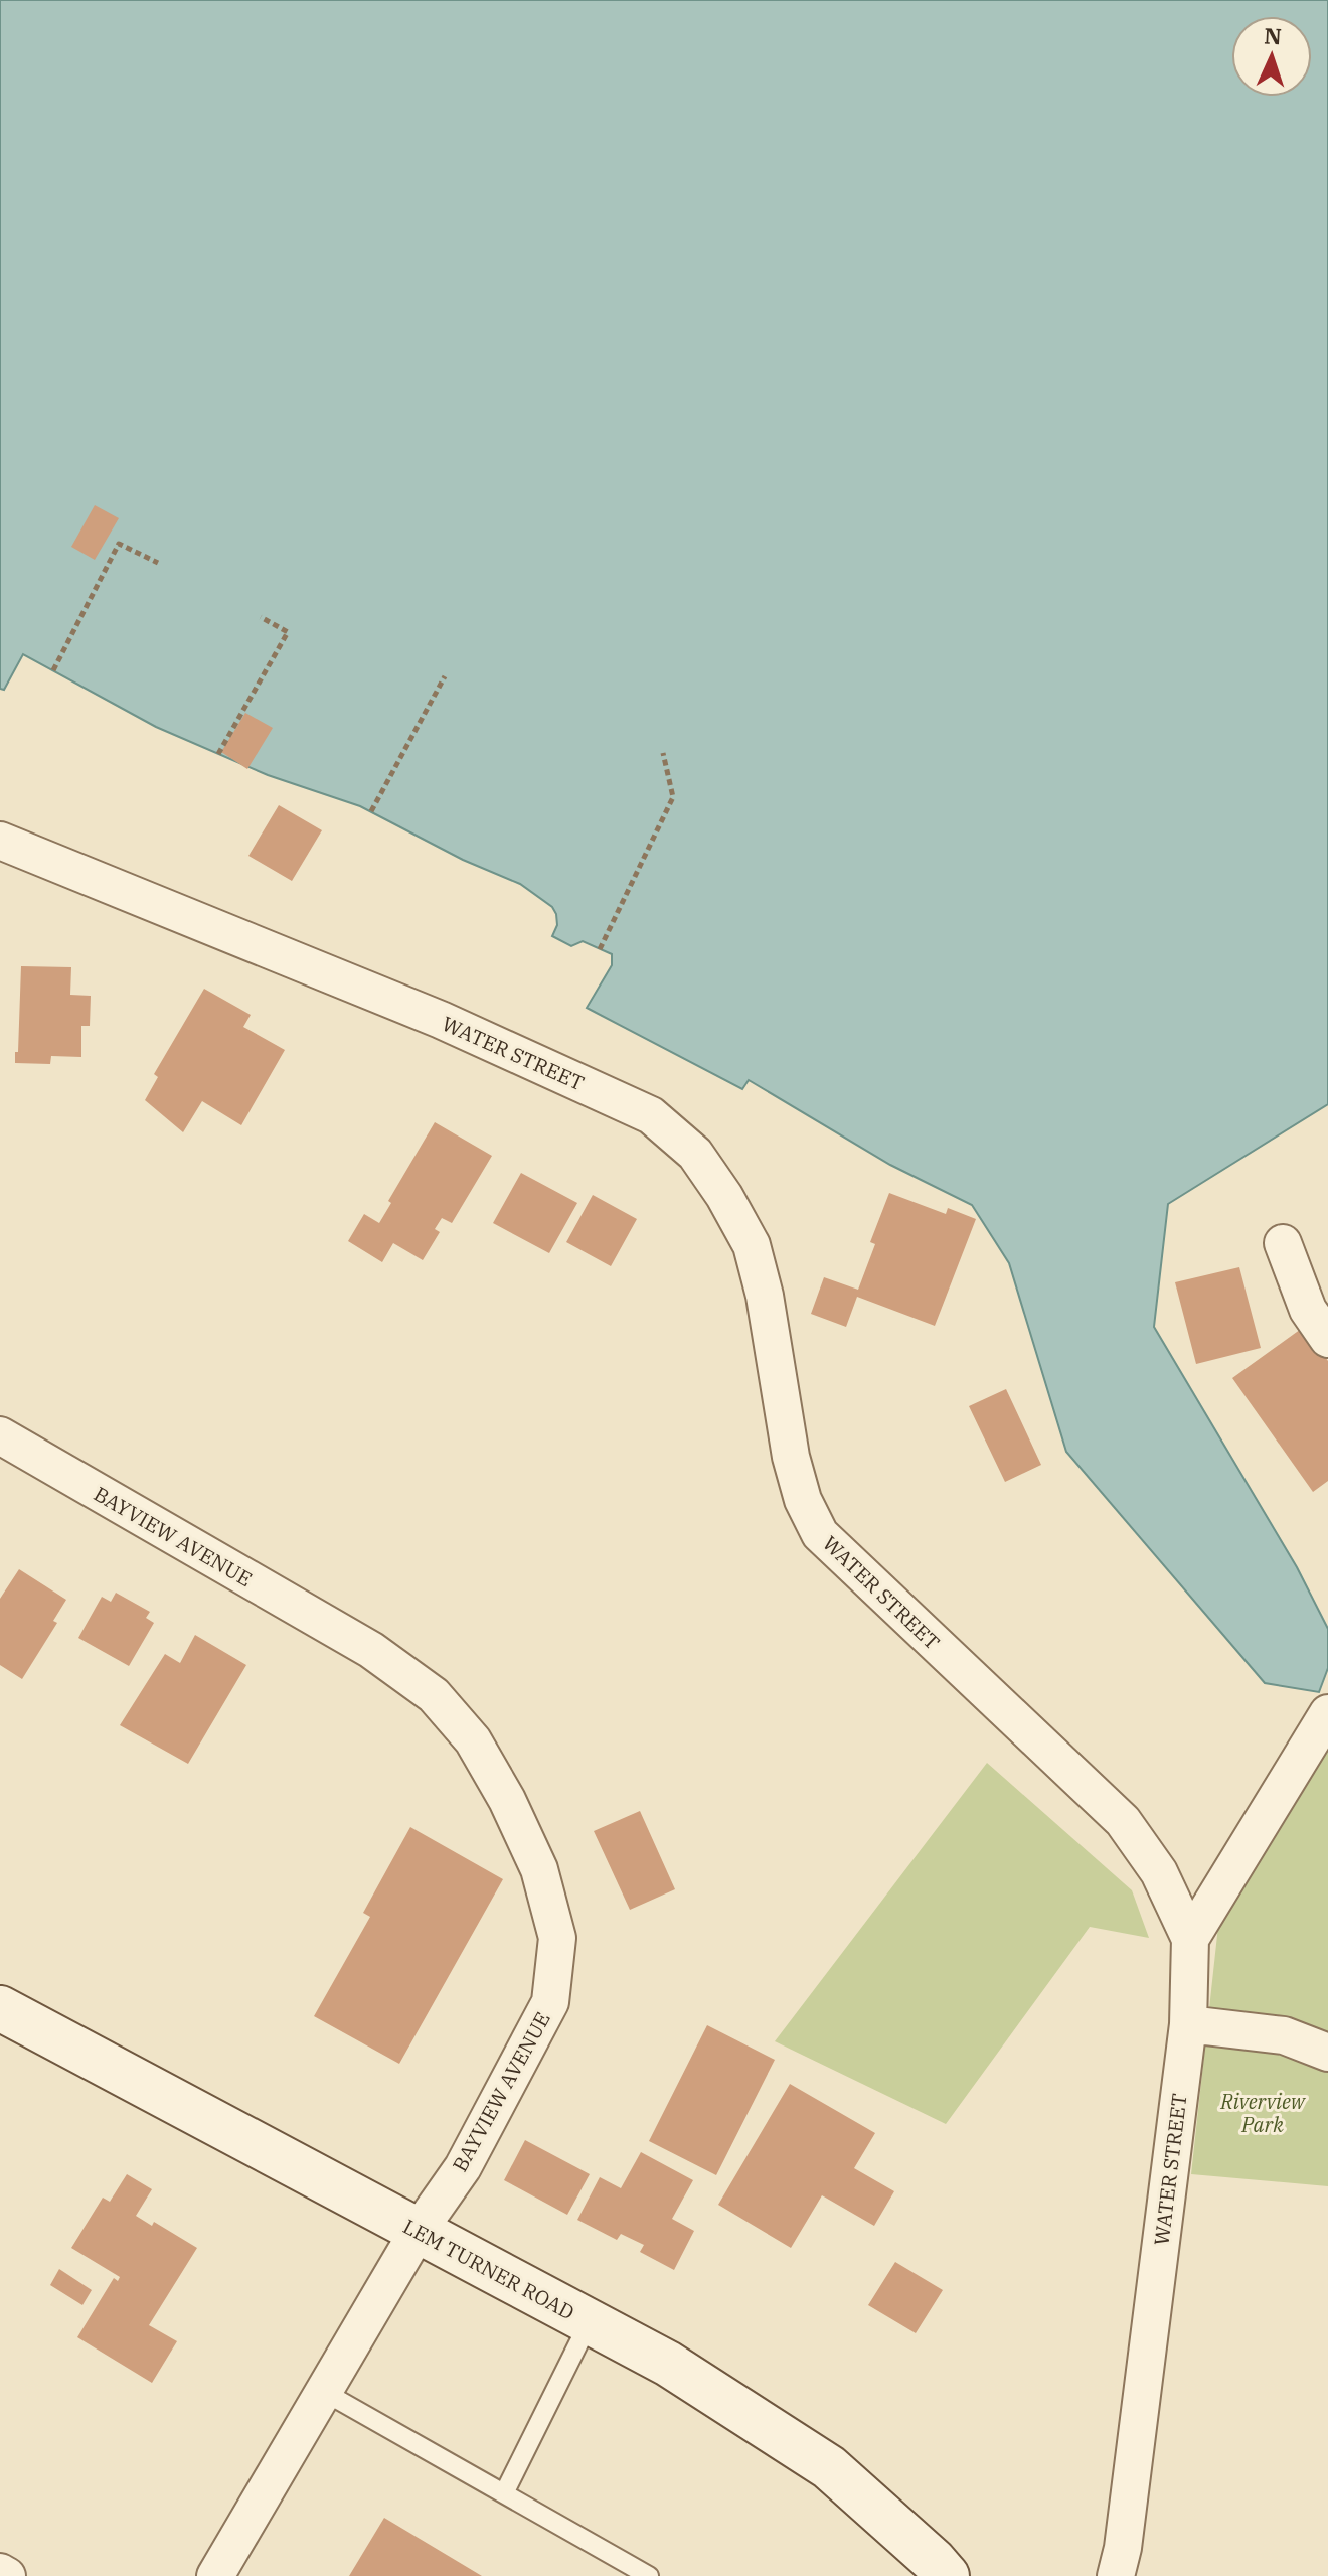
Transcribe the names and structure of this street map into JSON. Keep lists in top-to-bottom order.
{
  "streets": {
    "main road": ["LEM TURNER ROAD"],
    "street": ["WATER STREET", "BAYVIEW AVENUE"]
  },
  "crossings": [
    ["BAYVIEW AVENUE", "LEM TURNER ROAD"]
  ],
  "parks": ["Riverview Park"],
  "north": "top"
}
